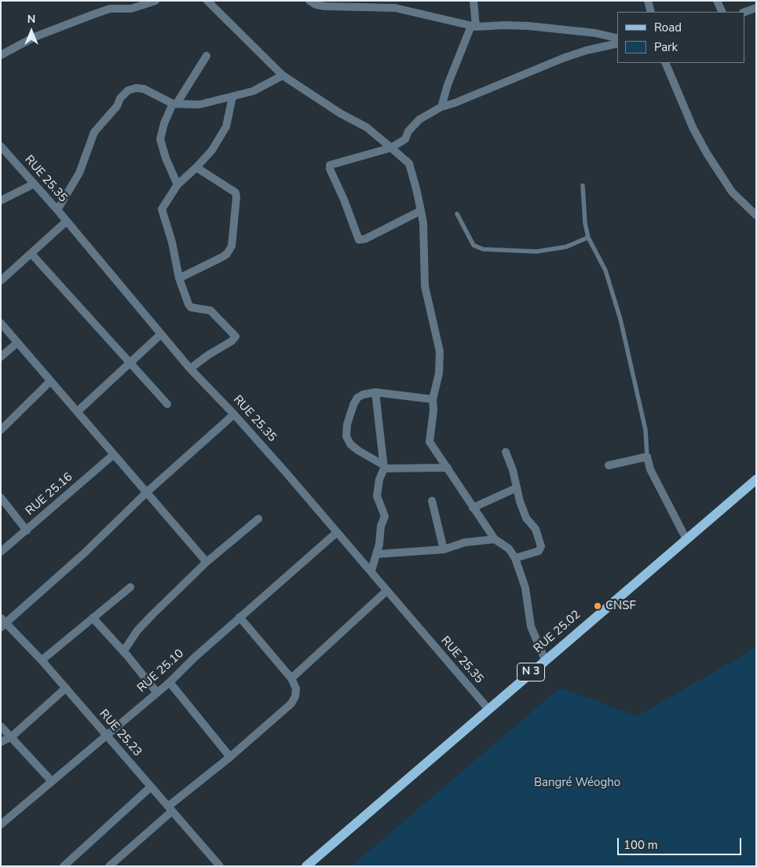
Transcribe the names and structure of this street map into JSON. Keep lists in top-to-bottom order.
{
  "streets": {
    "main road": ["RUE 25.02", "N 3"],
    "street": [
      "RUE 25.35",
      "RUE 25.16",
      "RUE 25.10",
      "RUE 25.23"
    ]
  },
  "crossings": [
    ["RUE 25.35", "RUE 25.02"],
    ["RUE 25.35", "RUE 25.10"],
    ["RUE 25.10", "RUE 25.23"]
  ],
  "parks": ["Bangré Wéogho"],
  "places": ["CNSF"],
  "legend": ["Road", "Park"],
  "scale_bar": "100 m",
  "north": "top"
}
